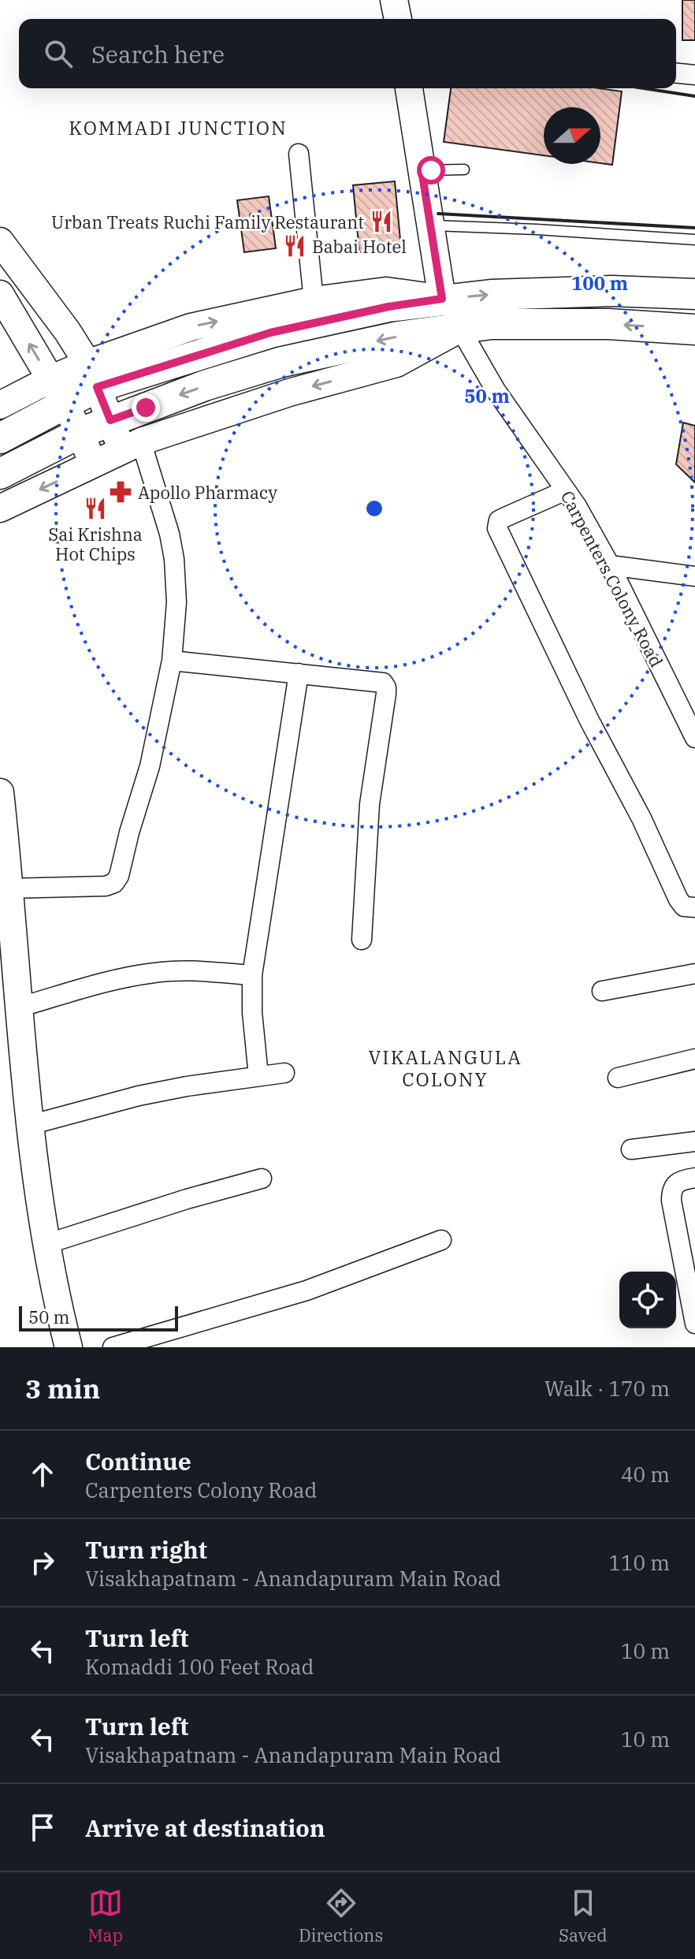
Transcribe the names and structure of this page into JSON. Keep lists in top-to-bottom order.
{
  "streets": {
    "street": ["Carpenters Colony Road"]
  },
  "districts": ["KOMMADI JUNCTION", "VIKALANGULA COLONY"],
  "places": {
    "restaurant": ["Urban Treats Ruchi Family Restaurant", "Babai Hotel", "Sai Krishna Hot Chips"],
    "pharmacy": ["Apollo Pharmacy"]
  },
  "scale_bar": "50 m",
  "north": "right",
  "page": {
    "search": "Search here",
    "scale": "50 m",
    "heading": ["3 min", "Walk · 170 m"],
    "list": [
      ["Continue", "Carpenters Colony Road", "40 m"],
      ["Turn right", "Visakhapatnam - Anandapuram Main Road", "110 m"],
      ["Turn left", "Komaddi 100 Feet Road", "10 m"],
      ["Turn left", "Visakhapatnam - Anandapuram Main Road", "10 m"],
      "Arrive at destination"
    ],
    "nav": ["Map", "Directions", "Saved"]
  },
  "rings": ["100 m", "50 m"]
}
